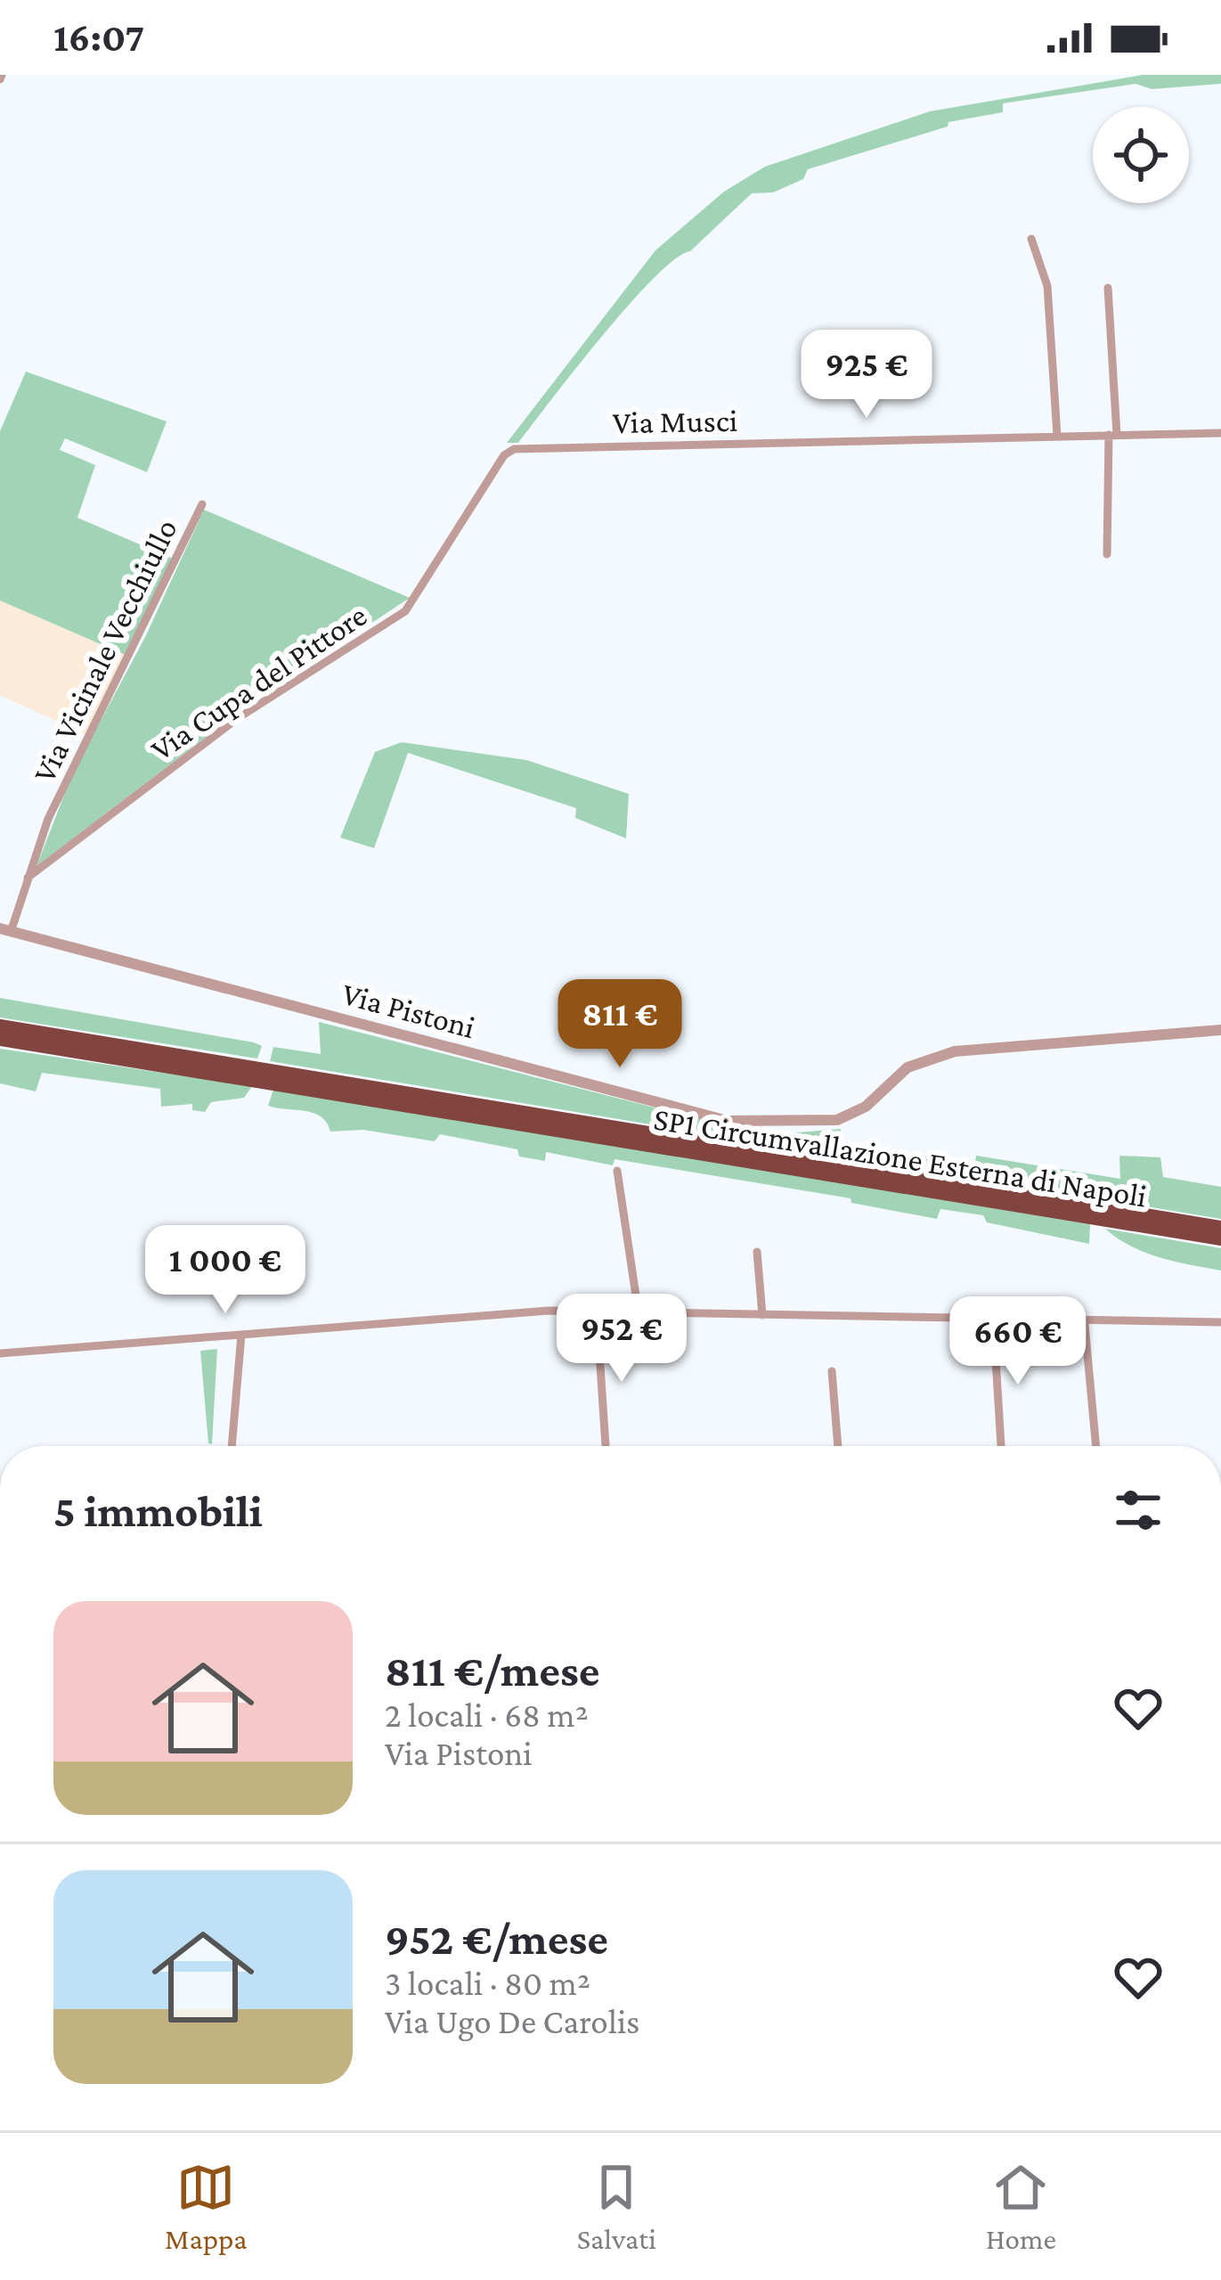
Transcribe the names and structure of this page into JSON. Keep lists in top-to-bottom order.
{
  "streets": {
    "highway": ["SP1 Circumvallazione Esterna di Napoli"],
    "street": [
      "Via Musci",
      "Via Vicinale Vecchiullo",
      "Via Cupa del Pittore",
      "Via Pistoni"
    ]
  },
  "crossings": [
    ["Via Musci", "Via Cupa del Pittore"],
    ["Via Vicinale Vecchiullo", "Via Cupa del Pittore"]
  ],
  "page": {
    "status": "16:07",
    "price": [
      "925 €",
      "811 €",
      "1 000 €",
      "952 €",
      "660 €"
    ],
    "heading": "5 immobili",
    "list": [
      {
        "name": "811 €/mese",
        "note": "2 locali · 68 m² · Via Pistoni"
      },
      {
        "name": "952 €/mese",
        "note": "3 locali · 80 m² · Via Ugo De Carolis"
      }
    ],
    "tabs": ["Mappa", "Salvati", "Home"]
  }
}
